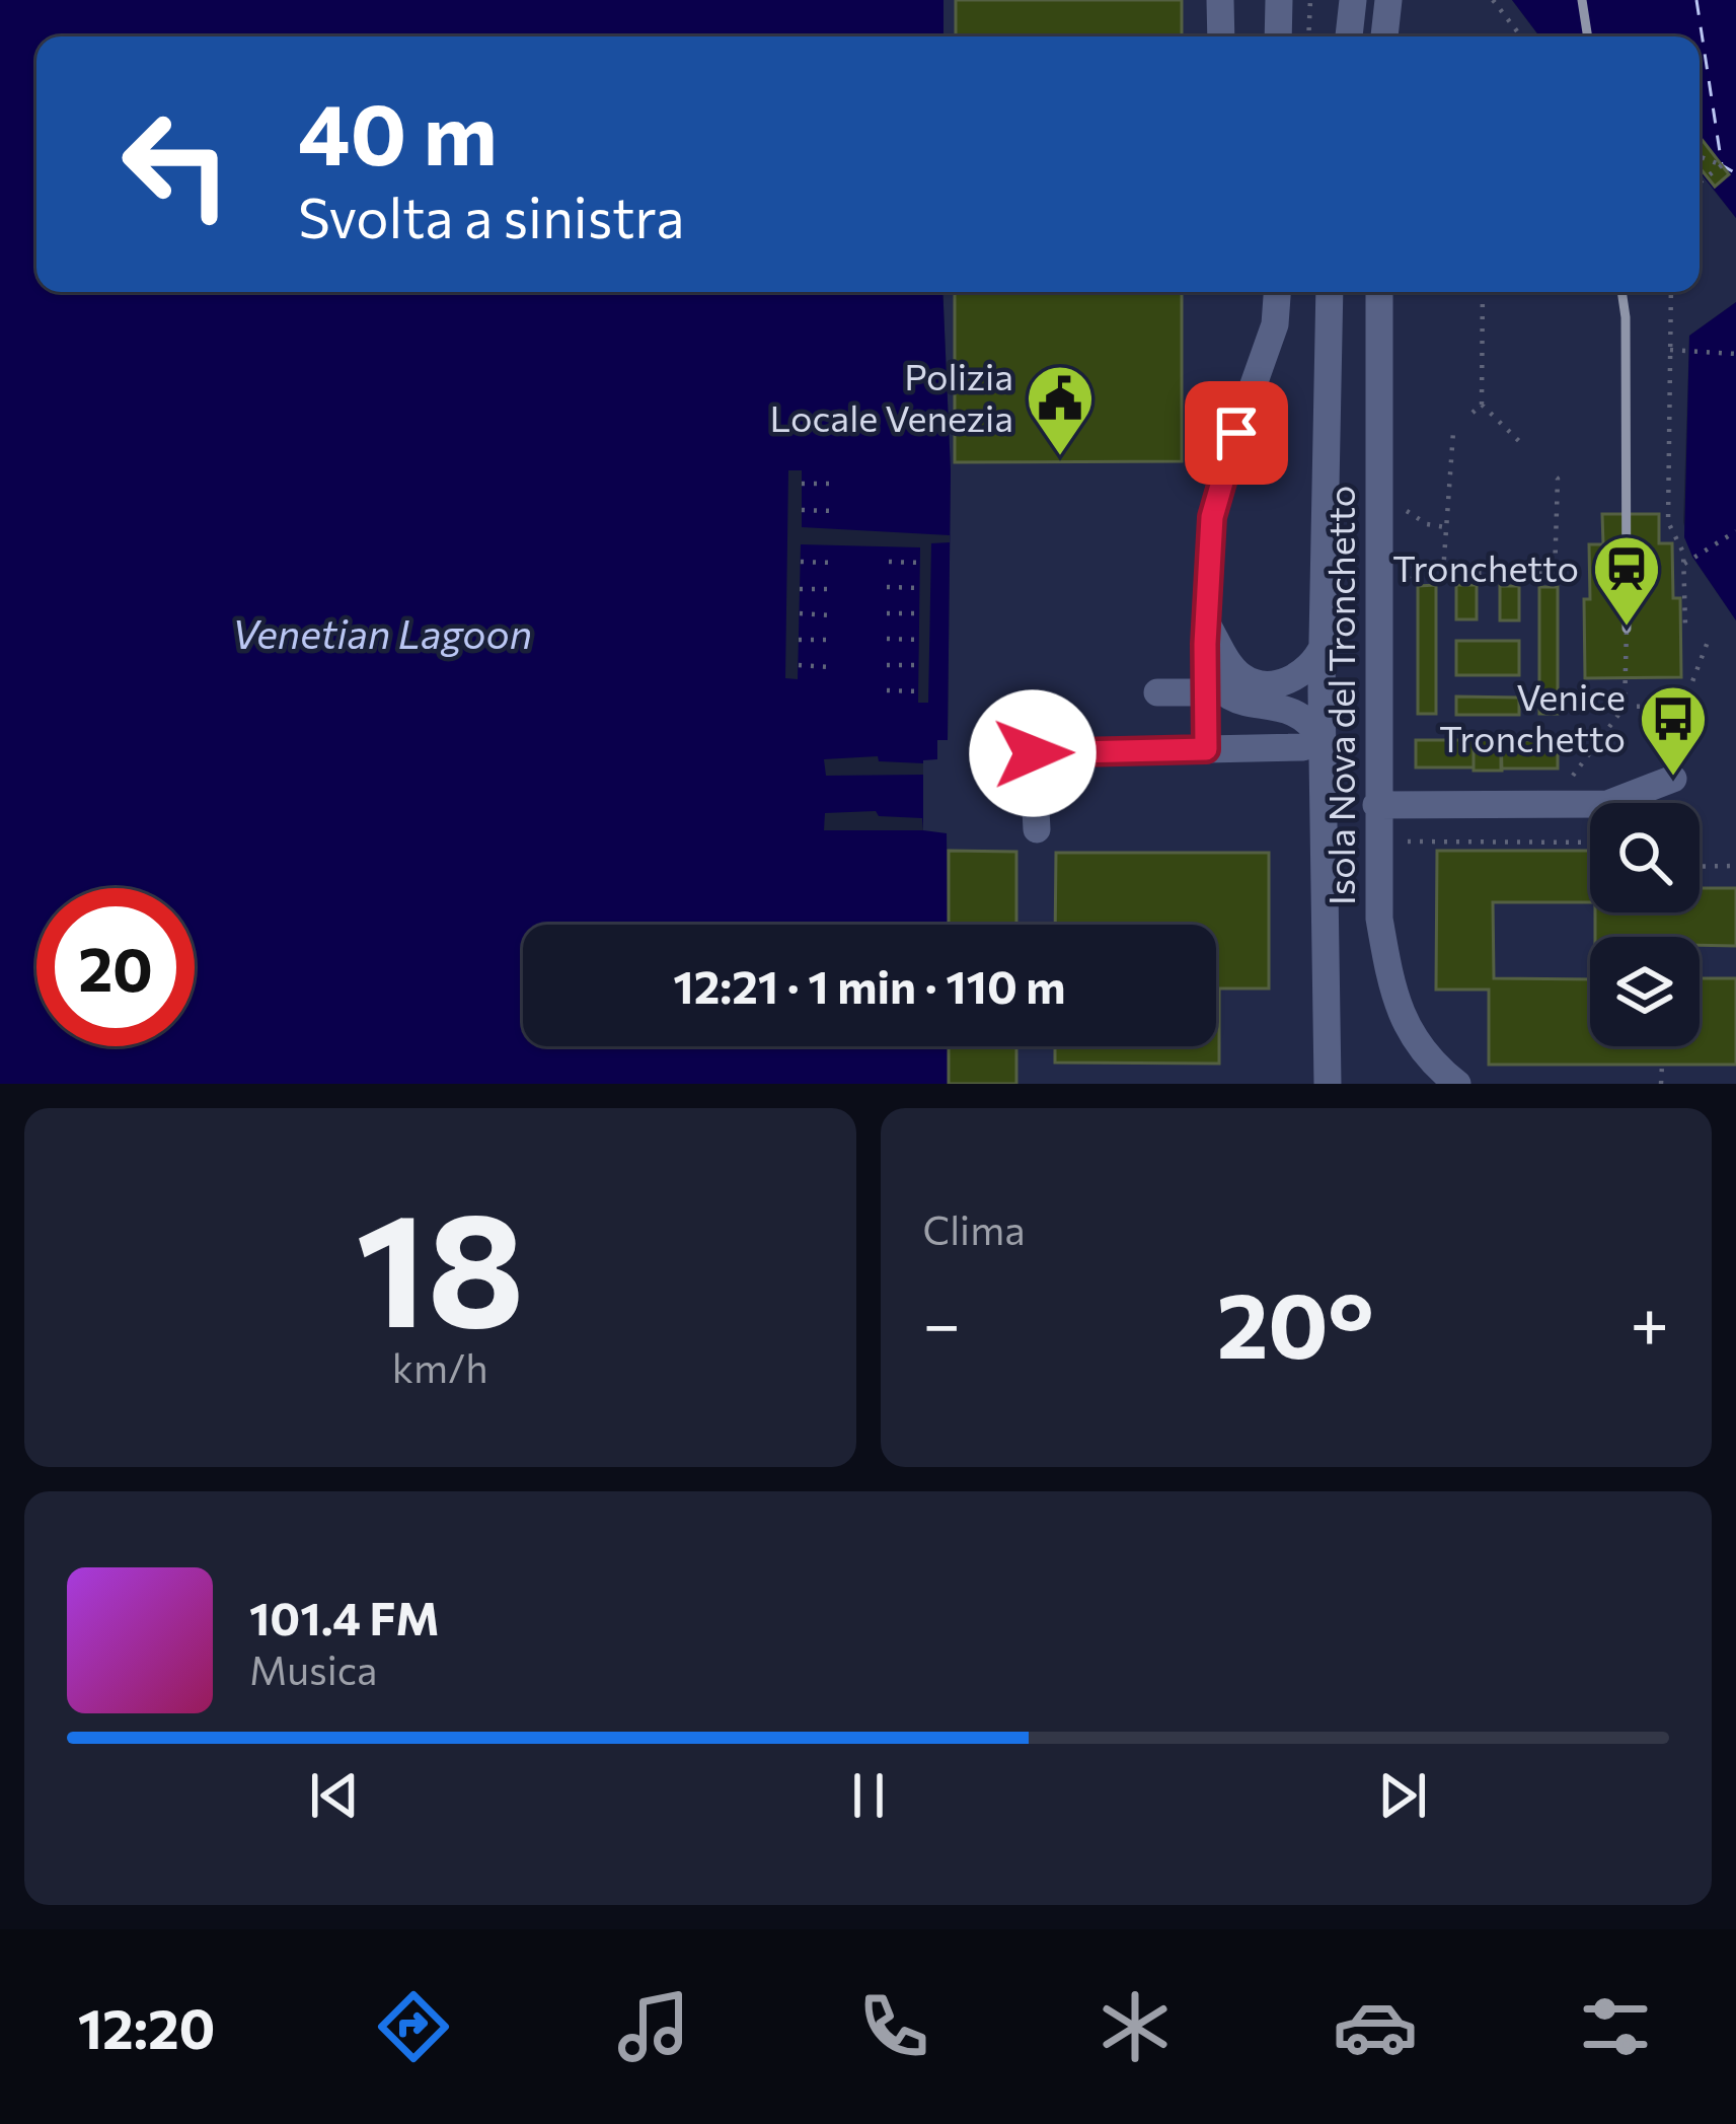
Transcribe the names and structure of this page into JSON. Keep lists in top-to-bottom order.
{
  "streets": {
    "street": ["Isola Nova del Tronchetto"]
  },
  "water": ["Venetian Lagoon"],
  "places": {
    "public building": ["Polizia Locale Venezia"],
    "station": ["Tronchetto"],
    "bus stop": ["Venice Tronchetto"]
  },
  "page": {
    "turn": ["40 m", "Svolta a sinistra"],
    "limit": "20",
    "trip": "12:21 · 1 min · 110 m",
    "tile": [
      ["18", "km/h"],
      "Clima"
    ],
    "heat": ["−", "20°", "+"],
    "song": ["101.4 FM", "Musica"],
    "tabs": "12:20"
  }
}
